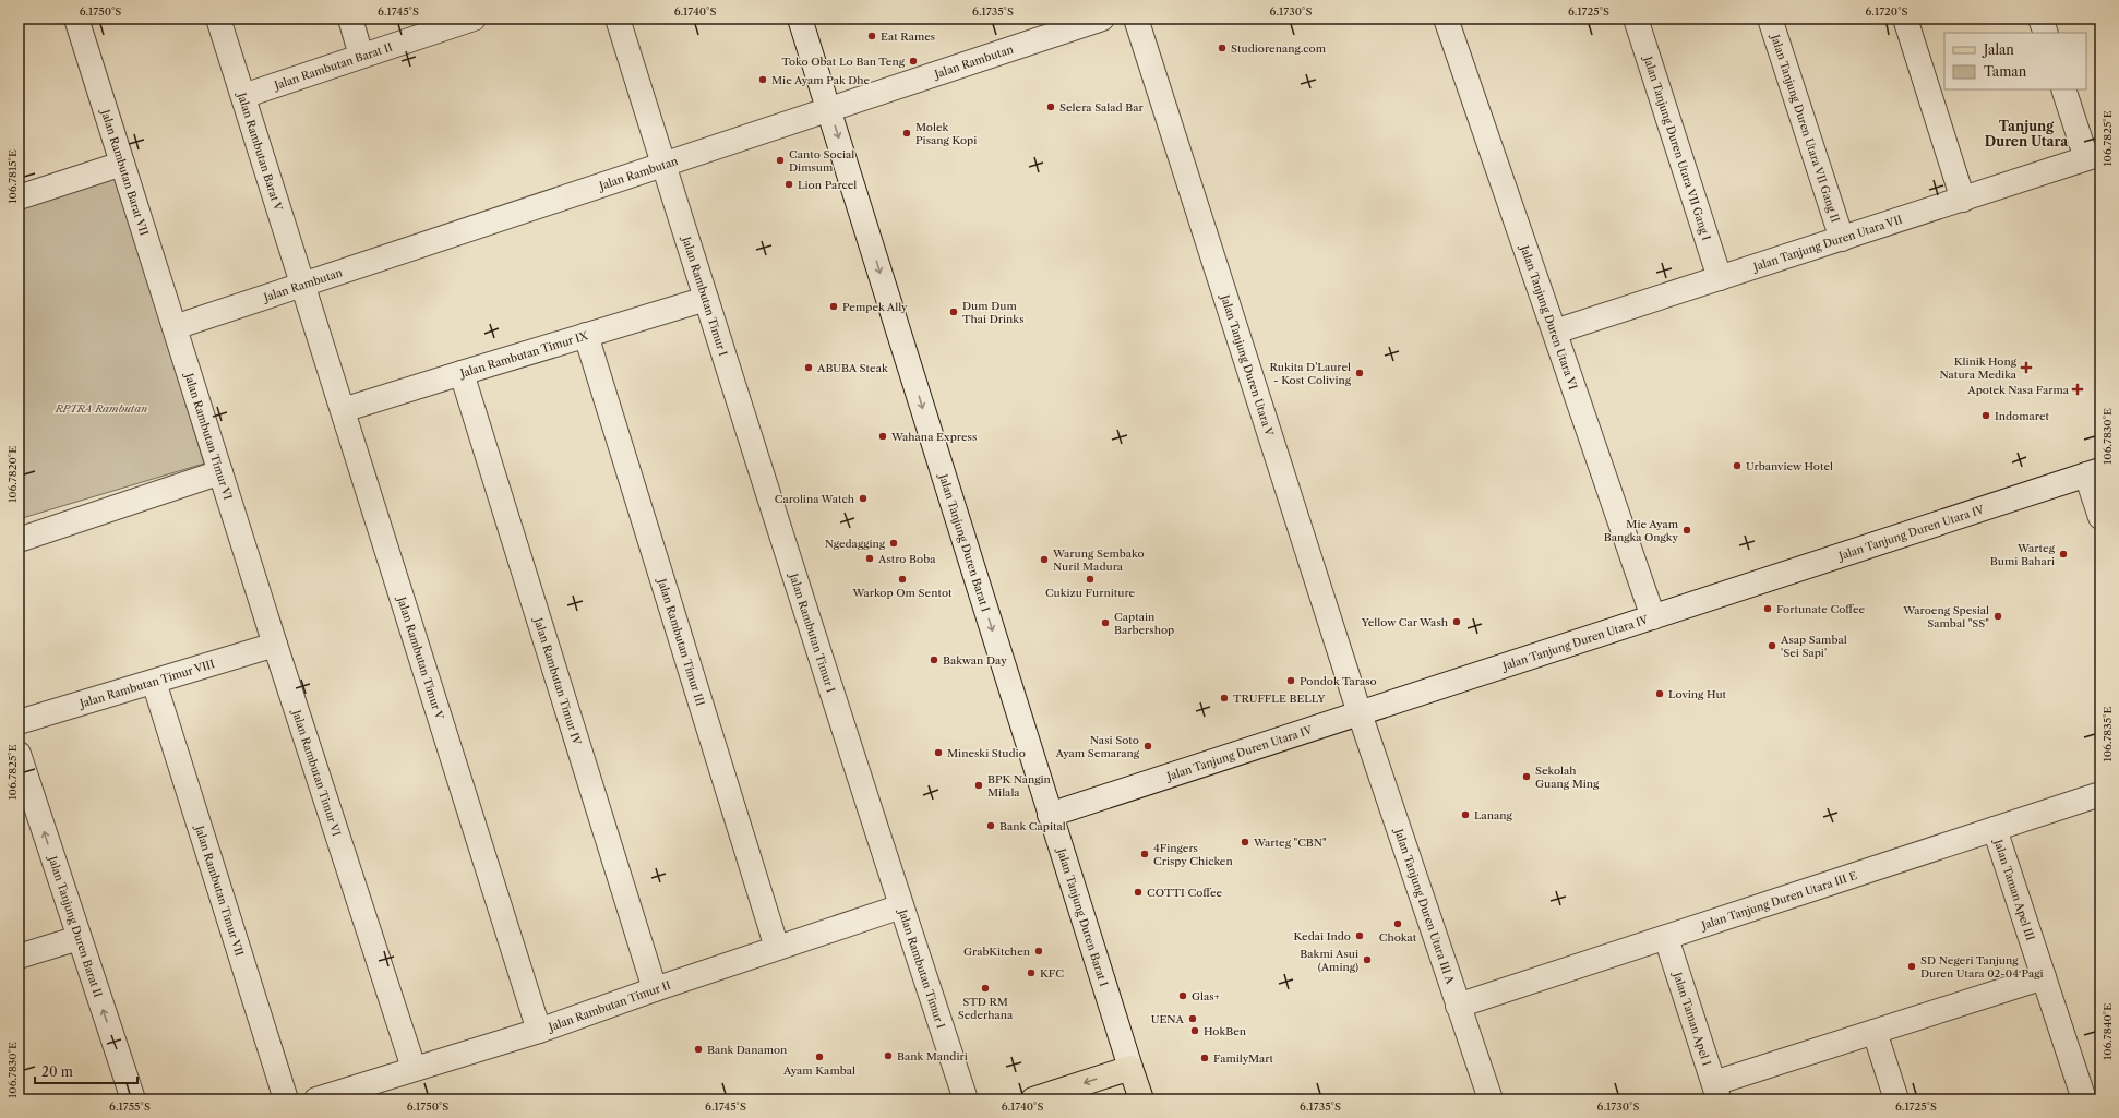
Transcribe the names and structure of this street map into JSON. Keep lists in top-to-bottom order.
{
  "streets": {
    "street": [
      "Jalan Rambutan",
      "Jalan Rambutan Barat II",
      "Jalan Tanjung Duren Utara VII Gang II",
      "Jalan Tanjung Duren Utara VII Gang I",
      "Jalan Rambutan Barat V",
      "Jalan Rambutan Barat VII",
      "Jalan Tanjung Duren Utara VII",
      "Jalan Rambutan Timur I",
      "Jalan Tanjung Duren Utara VI",
      "Jalan Rambutan Timur IX",
      "Jalan Tanjung Duren Utara V",
      "Jalan Rambutan Timur VI",
      "Jalan Tanjung Duren Utara IV",
      "Jalan Tanjung Duren Barat I",
      "Jalan Rambutan Timur III",
      "Jalan Rambutan Timur V",
      "Jalan Rambutan Timur IV",
      "Jalan Rambutan Timur VIII",
      "Jalan Taman Apel III",
      "Jalan Rambutan Timur VII",
      "Jalan Tanjung Duren Utara III E",
      "Jalan Tanjung Duren Utara III A",
      "Jalan Tanjung Duren Barat II",
      "Jalan Rambutan Timur II",
      "Jalan Taman Apel I"
    ]
  },
  "crossings": [
    ["Jalan Rambutan", "Jalan Rambutan Barat V"],
    ["Jalan Rambutan", "Jalan Rambutan Barat VII"],
    ["Jalan Rambutan", "Jalan Rambutan Timur I"],
    ["Jalan Rambutan", "Jalan Rambutan Timur VI"],
    ["Jalan Rambutan", "Jalan Tanjung Duren Barat I"],
    ["Jalan Rambutan", "Jalan Rambutan Timur V"],
    ["Jalan Rambutan Barat II", "Jalan Rambutan Barat V"],
    ["Jalan Tanjung Duren Utara VII Gang II", "Jalan Tanjung Duren Utara VII"],
    ["Jalan Tanjung Duren Utara VII Gang I", "Jalan Tanjung Duren Utara VII"],
    ["Jalan Rambutan Barat V", "Jalan Rambutan Timur V"],
    ["Jalan Rambutan Barat VII", "Jalan Rambutan Timur VI"],
    ["Jalan Tanjung Duren Utara VII", "Jalan Tanjung Duren Utara VI"],
    ["Jalan Rambutan Timur I", "Jalan Rambutan Timur IX"],
    ["Jalan Rambutan Timur I", "Jalan Rambutan Timur II"],
    ["Jalan Tanjung Duren Utara VI", "Jalan Tanjung Duren Utara IV"],
    ["Jalan Rambutan Timur IX", "Jalan Rambutan Timur III"],
    ["Jalan Rambutan Timur IX", "Jalan Rambutan Timur V"],
    ["Jalan Rambutan Timur IX", "Jalan Rambutan Timur IV"],
    ["Jalan Tanjung Duren Utara V", "Jalan Tanjung Duren Utara IV"],
    ["Jalan Tanjung Duren Utara V", "Jalan Tanjung Duren Utara III A"],
    ["Jalan Rambutan Timur VI", "Jalan Rambutan Timur VIII"],
    ["Jalan Rambutan Timur VI", "Jalan Rambutan Timur II"],
    ["Jalan Tanjung Duren Utara IV", "Jalan Tanjung Duren Barat I"],
    ["Jalan Tanjung Duren Utara IV", "Jalan Tanjung Duren Utara III A"],
    ["Jalan Rambutan Timur III", "Jalan Rambutan Timur II"],
    ["Jalan Rambutan Timur V", "Jalan Rambutan Timur II"],
    ["Jalan Rambutan Timur IV", "Jalan Rambutan Timur II"],
    ["Jalan Rambutan Timur VIII", "Jalan Rambutan Timur VII"],
    ["Jalan Taman Apel III", "Jalan Tanjung Duren Utara III E"],
    ["Jalan Tanjung Duren Utara III E", "Jalan Tanjung Duren Utara III A"],
    ["Jalan Tanjung Duren Utara III E", "Jalan Taman Apel I"]
  ],
  "one_way": ["Jalan Tanjung Duren Barat I", "Jalan Tanjung Duren Barat II"],
  "districts": ["Tanjung Duren Utara"],
  "parks": ["RPTRA Rambutan"],
  "places": {
    "other": [
      "Eat Rames",
      "Studiorenang.com",
      "Toko Obat Lo Ban Teng",
      "Mie Ayam Pak Dhe",
      "Selera Salad Bar",
      "Molek Pisang Kopi",
      "Canto Social Dimsum",
      "Lion Parcel",
      "Pempek Ally",
      "Dum Dum Thai Drinks",
      "ABUBA Steak",
      "Rukita D'Laurel - Kost Coliving",
      "Indomaret",
      "Wahana Express",
      "Urbanview Hotel",
      "Carolina Watch",
      "Mie Ayam Bangka Ongky",
      "Ngedagging",
      "Warteg Bumi Bahari",
      "Astro Boba",
      "Warung Sembako Nuril Madura",
      "Warkop Om Sentot",
      "Cukizu Furniture",
      "Fortunate Coffee",
      "Waroeng Spesial Sambal \"SS\"",
      "Yellow Car Wash",
      "Captain Barbershop",
      "Asap Sambal 'Sei Sapi'",
      "Bakwan Day",
      "Pondok Taraso",
      "Loving Hut",
      "TRUFFLE BELLY",
      "Nasi Soto Ayam Semarang",
      "Mineski Studio",
      "Sekolah Guang Ming",
      "BPK Nangin Milala",
      "Lanang",
      "Bank Capital",
      "Warteg \"CBN\"",
      "4Fingers Crispy Chicken",
      "COTTI Coffee",
      "Chokat",
      "Kedai Indo",
      "GrabKitchen",
      "Bakmi Asui (Aming)",
      "SD Negeri Tanjung Duren Utara 02-04 Pagi",
      "KFC",
      "STD RM Sederhana",
      "Glas+",
      "UENA",
      "HokBen",
      "Bank Danamon",
      "Bank Mandiri",
      "Ayam Kambal",
      "FamilyMart"
    ],
    "health": ["Klinik Hong Natura Medika", "Apotek Nasa Farma"]
  },
  "legend": ["Jalan", "Taman"],
  "scale_bar": "20 m",
  "coordinates": [
    "6.1750°S",
    "6.1745°S",
    "6.1740°S",
    "6.1735°S",
    "6.1730°S",
    "6.1725°S",
    "6.1720°S",
    "106.7825°E",
    "106.7815°E",
    "106.7830°E",
    "106.7820°E",
    "106.7835°E",
    "106.7840°E",
    "6.1755°S"
  ]
}
